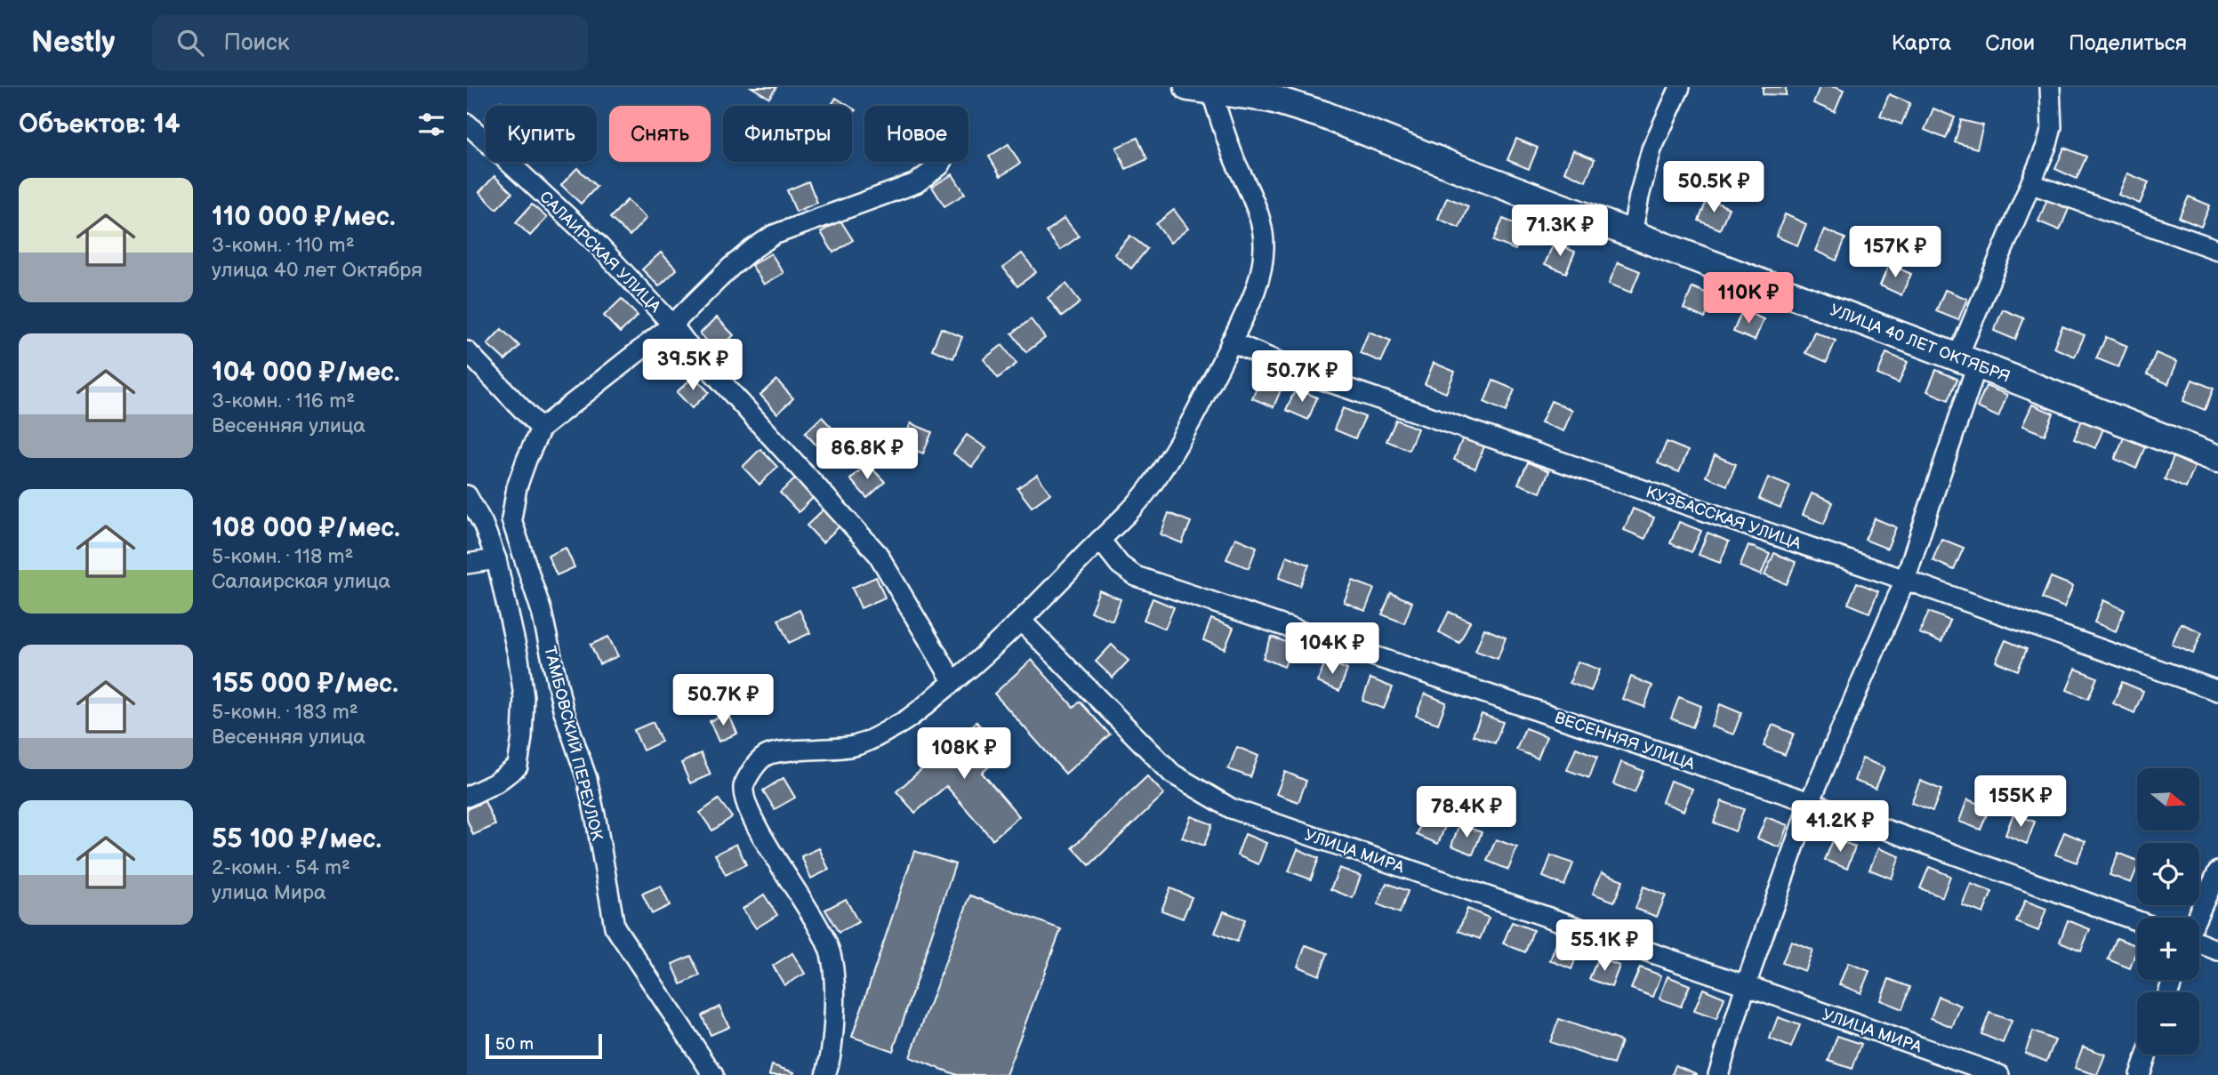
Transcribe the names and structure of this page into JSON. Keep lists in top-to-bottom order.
{
  "streets": {
    "street": [
      "САЛАИРСКАЯ УЛИЦА",
      "УЛИЦА 40 ЛЕТ ОКТЯБРЯ",
      "КУЗБАССКАЯ УЛИЦА",
      "ВЕСЕННЯЯ УЛИЦА",
      "ТАМБОВСКИЙ ПЕРЕУЛОК",
      "УЛИЦА МИРА"
    ]
  },
  "scale_bar": "50 m",
  "north": "right",
  "page": {
    "header": "Nestly",
    "search": "Поиск",
    "nav": ["Карта", "Слои", "Поделиться"],
    "heading": "Объектов: 14",
    "chip": [
      "Купить",
      "Снять",
      "Фильтры",
      "Новое"
    ],
    "price": [
      "50.5K ₽",
      "71.3K ₽",
      "157K ₽",
      "110K ₽",
      "39.5K ₽",
      "50.7K ₽",
      "86.8K ₽",
      "104K ₽",
      "50.7K ₽",
      "108K ₽",
      "155K ₽",
      "78.4K ₽",
      "41.2K ₽",
      "55.1K ₽"
    ],
    "list": [
      {
        "name": "110 000 ₽/мес.",
        "note": "3-комн. · 110 m² · улица 40 лет Октября"
      },
      {
        "name": "104 000 ₽/мес.",
        "note": "3-комн. · 116 m² · Весенняя улица"
      },
      {
        "name": "108 000 ₽/мес.",
        "note": "5-комн. · 118 m² · Салаирская улица"
      },
      {
        "name": "155 000 ₽/мес.",
        "note": "5-комн. · 183 m² · Весенняя улица"
      },
      {
        "name": "55 100 ₽/мес.",
        "note": "2-комн. · 54 m² · улица Мира"
      }
    ],
    "map_buttons": ["+", "−"],
    "scale": "50 m"
  }
}
